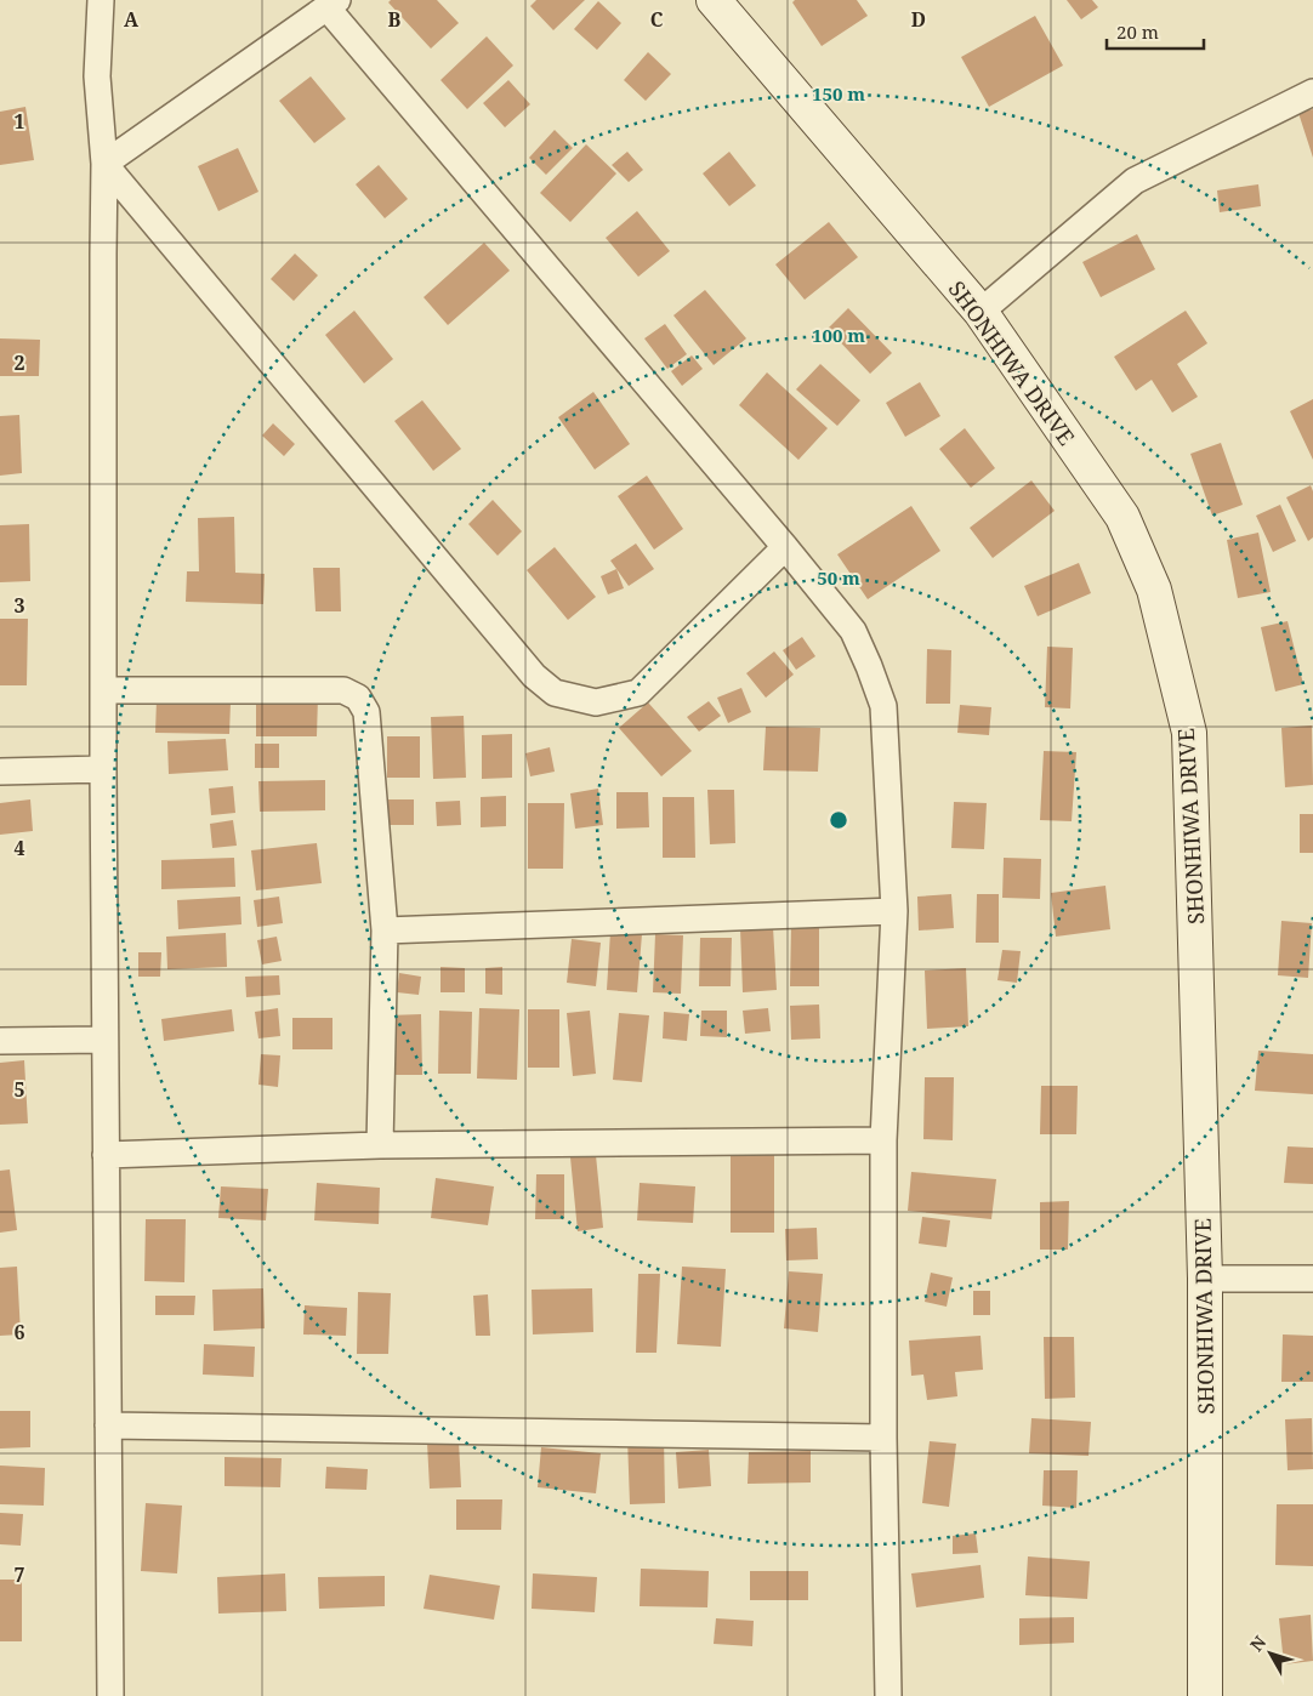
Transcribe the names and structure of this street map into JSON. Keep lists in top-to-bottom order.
{
  "streets": {
    "street": ["SHONHIWA DRIVE"]
  },
  "scale_bar": "20 m",
  "north": "top left",
  "grid": {
    "columns": [
      "A",
      "B",
      "C",
      "D"
    ],
    "rows": [
      "1",
      "2",
      "3",
      "4",
      "5",
      "6",
      "7"
    ]
  },
  "rings": ["150 m", "100 m", "50 m"]
}
